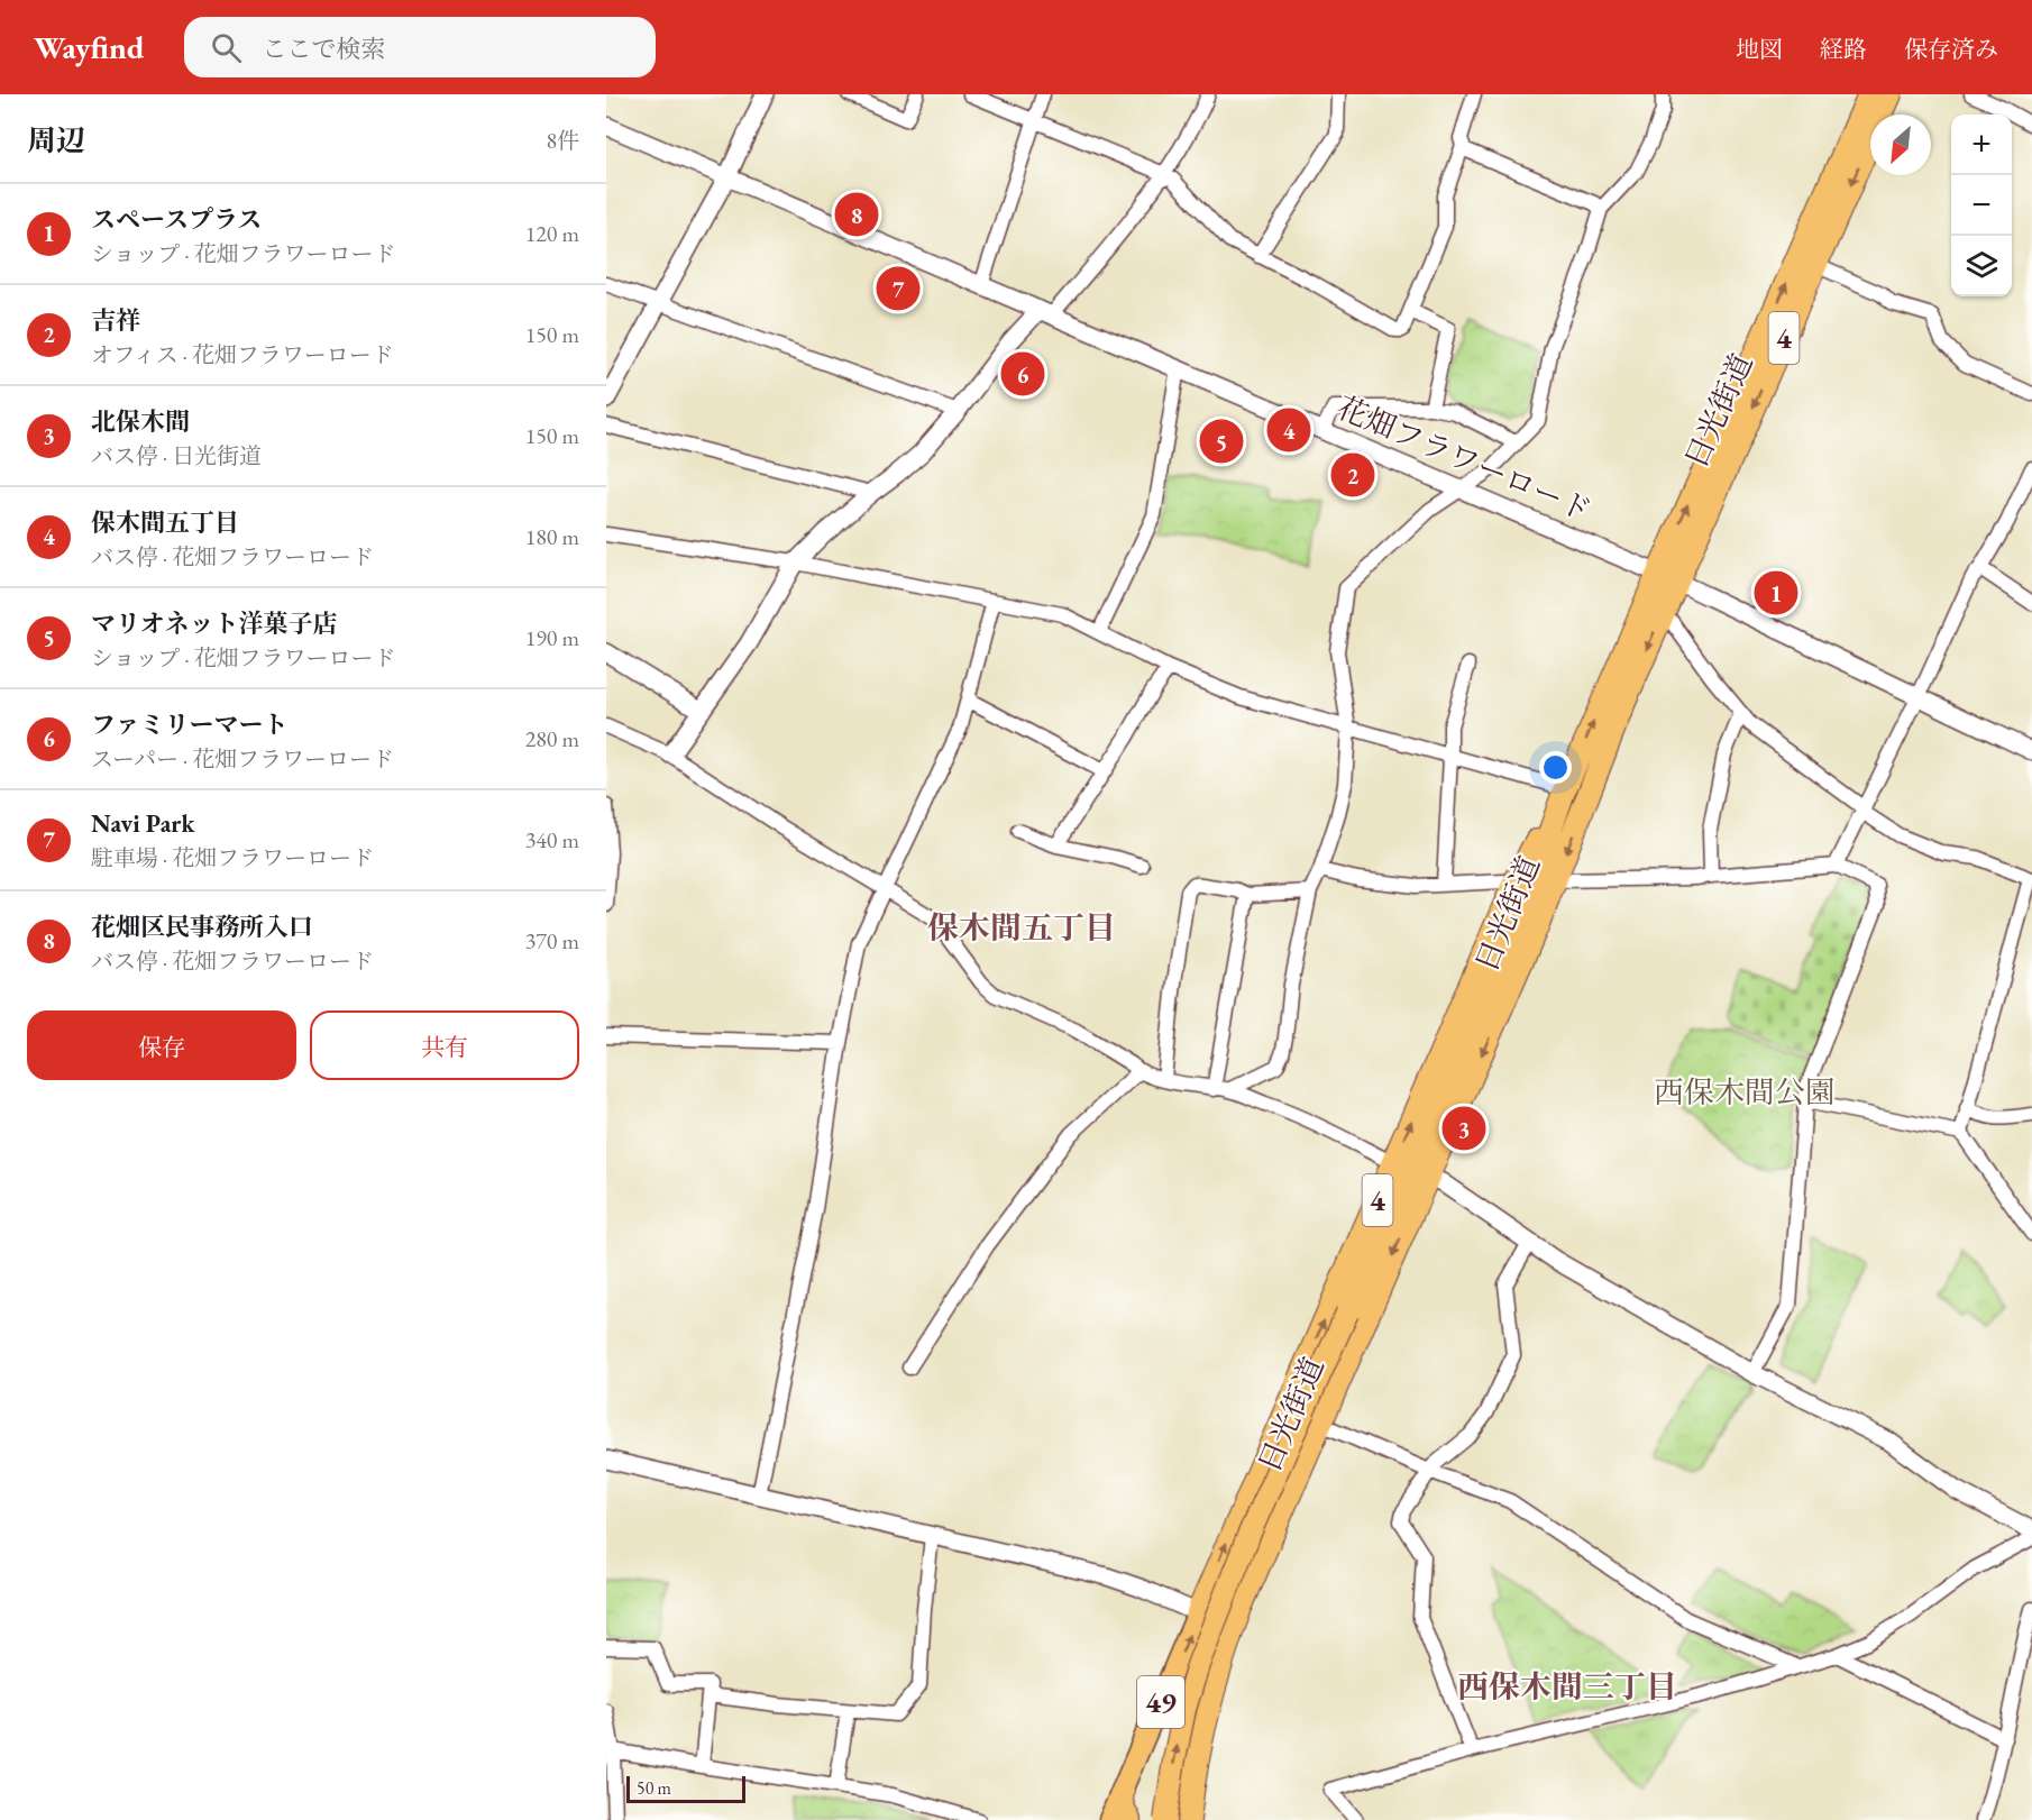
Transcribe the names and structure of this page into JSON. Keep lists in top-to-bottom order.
{
  "streets": {
    "highway": ["4", "日光街道"],
    "main road": ["49"],
    "street": ["花畑フラワーロード"]
  },
  "crossings": [
    ["4", "日光街道"],
    ["4", "49"],
    ["日光街道", "花畑フラワーロード"]
  ],
  "districts": ["保木間五丁目", "西保木間三丁目"],
  "parks": ["西保木間公園"],
  "scale_bar": "50 m",
  "north": "bottom left",
  "page": {
    "header": "Wayfind",
    "search": "ここで検索",
    "nav": ["地図", "経路", "保存済み"],
    "heading": ["周辺", "8件"],
    "map_buttons": ["+", "−"],
    "list": [
      {
        "mark": "1",
        "name": "スペースプラス",
        "note": "ショップ · 花畑フラワーロード",
        "value": "120 m"
      },
      {
        "mark": "2",
        "name": "吉祥",
        "note": "オフィス · 花畑フラワーロード",
        "value": "150 m"
      },
      {
        "mark": "3",
        "name": "北保木間",
        "note": "バス停 · 日光街道",
        "value": "150 m"
      },
      {
        "mark": "4",
        "name": "保木間五丁目",
        "note": "バス停 · 花畑フラワーロード",
        "value": "180 m"
      },
      {
        "mark": "5",
        "name": "マリオネット洋菓子店",
        "note": "ショップ · 花畑フラワーロード",
        "value": "190 m"
      },
      {
        "mark": "6",
        "name": "ファミリーマート",
        "note": "スーパー · 花畑フラワーロード",
        "value": "280 m"
      },
      {
        "mark": "7",
        "name": "Navi Park",
        "note": "駐車場 · 花畑フラワーロード",
        "value": "340 m"
      },
      {
        "mark": "8",
        "name": "花畑区民事務所入口",
        "note": "バス停 · 花畑フラワーロード",
        "value": "370 m"
      }
    ],
    "pins": [
      "8",
      "7",
      "6",
      "4",
      "5",
      "2",
      "1",
      "3"
    ],
    "buttons": ["保存", "共有"],
    "scale": "50 m"
  }
}
